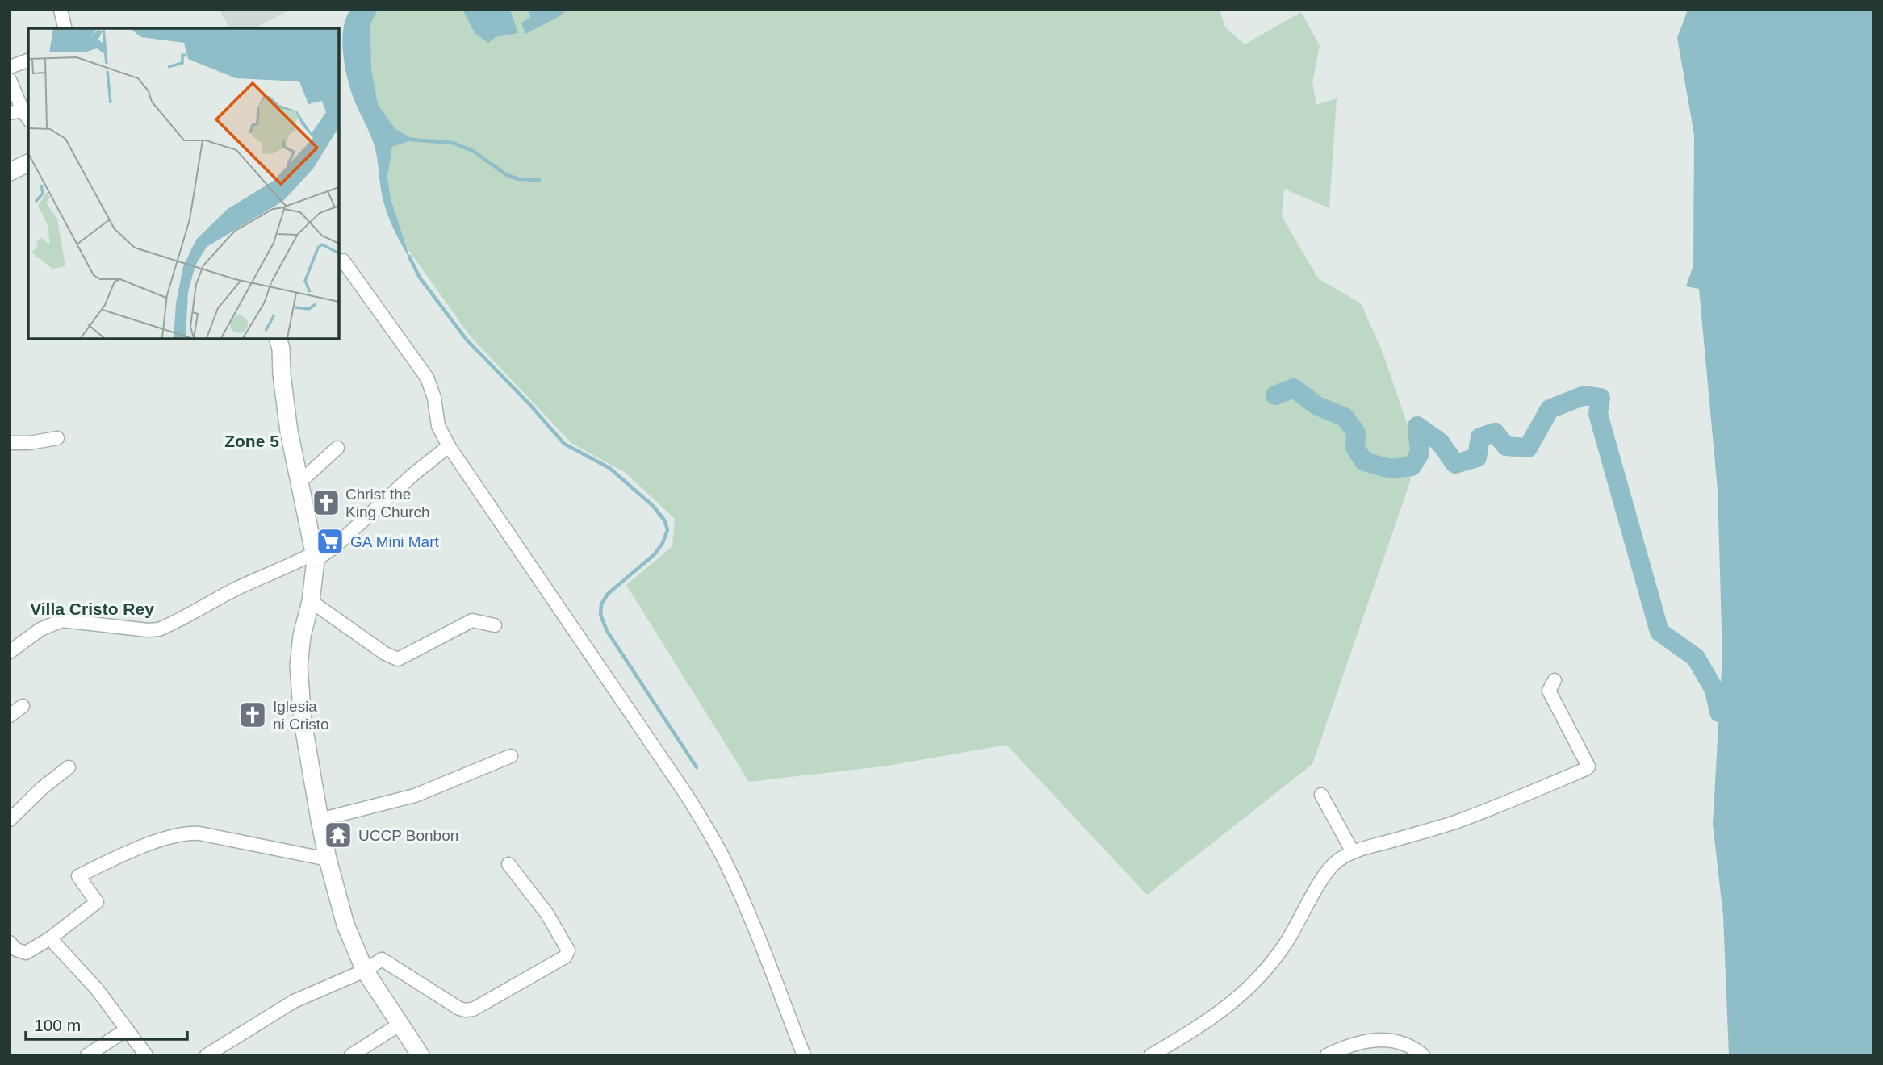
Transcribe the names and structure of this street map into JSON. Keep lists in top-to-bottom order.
{
  "districts": ["Zone 5", "Villa Cristo Rey"],
  "places": {
    "church": ["Christ the King Church", "Iglesia ni Cristo"],
    "supermarket": ["GA Mini Mart"],
    "temple": ["UCCP Bonbon"]
  },
  "scale_bar": "100 m"
}
